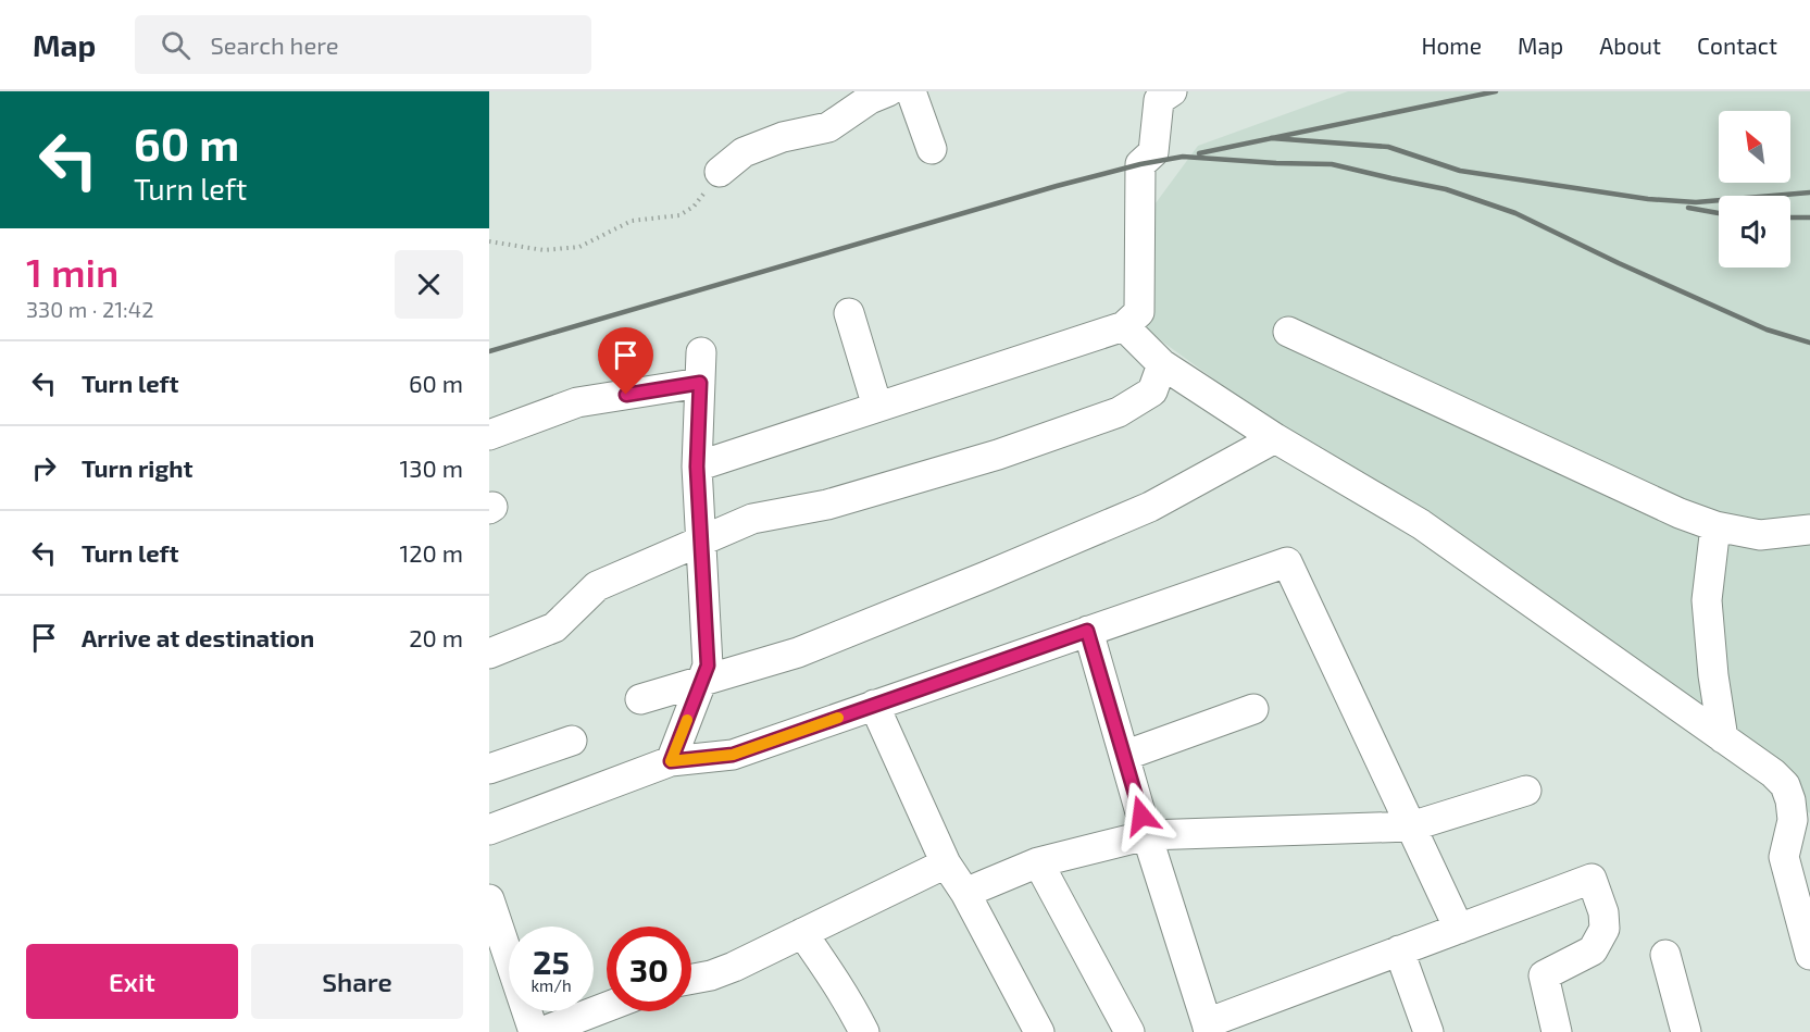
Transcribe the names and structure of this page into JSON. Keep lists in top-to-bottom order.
{
  "north": "top left",
  "page": {
    "header": "Map",
    "search": "Search here",
    "nav": [
      "Home",
      "Map",
      "About",
      "Contact"
    ],
    "turn": ["60 m", "Turn left"],
    "heading": ["1 min", "330 m · 21:42"],
    "list": [
      {
        "name": "Turn left",
        "value": "60 m"
      },
      {
        "name": "Turn right",
        "value": "130 m"
      },
      {
        "name": "Turn left",
        "value": "120 m"
      },
      {
        "name": "Arrive at destination",
        "value": "20 m"
      }
    ],
    "speed": "25 km/h",
    "limit": "30",
    "buttons": ["Exit", "Share"]
  }
}
